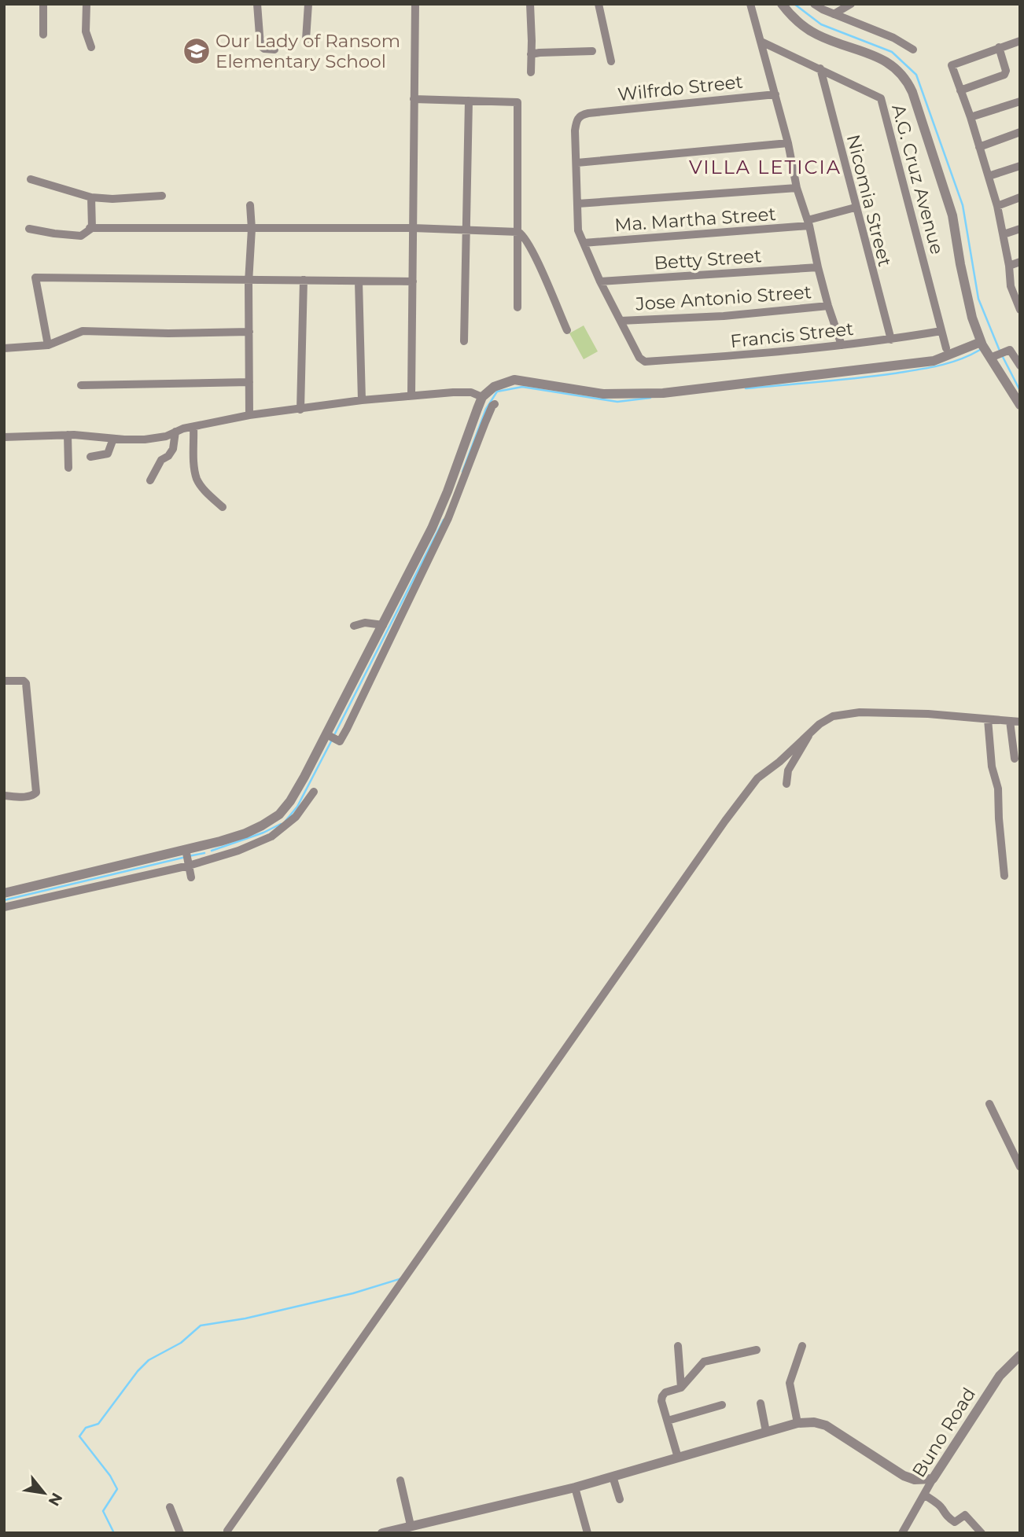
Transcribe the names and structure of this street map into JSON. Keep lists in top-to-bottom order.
{
  "streets": {
    "street": [
      "Wilfrdo Street",
      "A.G. Cruz Avenue",
      "Nicomia Street",
      "Ma. Martha Street",
      "Betty Street",
      "Jose Antonio Street",
      "Francis Street",
      "Buno Road"
    ]
  },
  "crossings": [
    ["A.G. Cruz Avenue", "Nicomia Street"],
    ["A.G. Cruz Avenue", "Francis Street"],
    ["Nicomia Street", "Ma. Martha Street"],
    ["Nicomia Street", "Francis Street"],
    ["Jose Antonio Street", "Francis Street"]
  ],
  "districts": ["VILLA LETICIA"],
  "places": {
    "school or university": ["Our Lady of Ransom Elementary School"]
  },
  "north": "bottom right"
}
